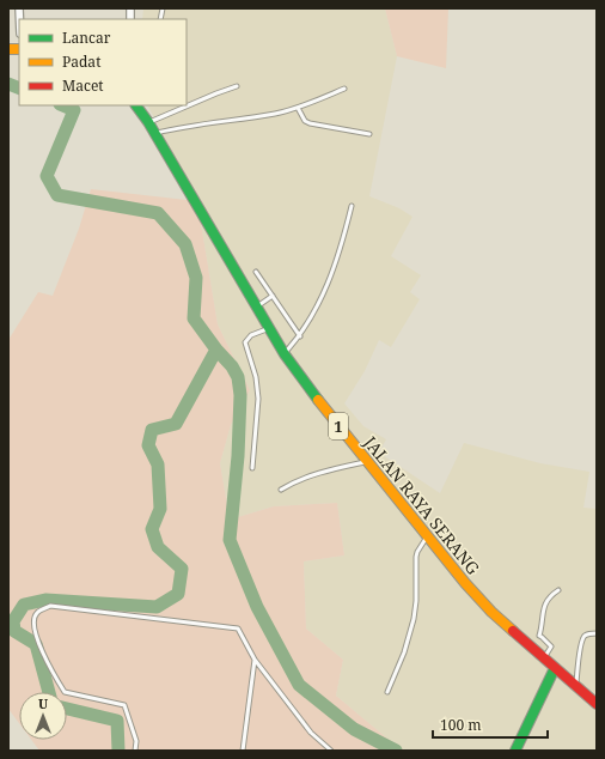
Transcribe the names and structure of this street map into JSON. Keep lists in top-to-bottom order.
{
  "streets": {
    "main road": ["1", "JALAN RAYA SERANG"]
  },
  "legend": ["Lancar", "Padat", "Macet"],
  "scale_bar": "100 m",
  "north": "top"
}
